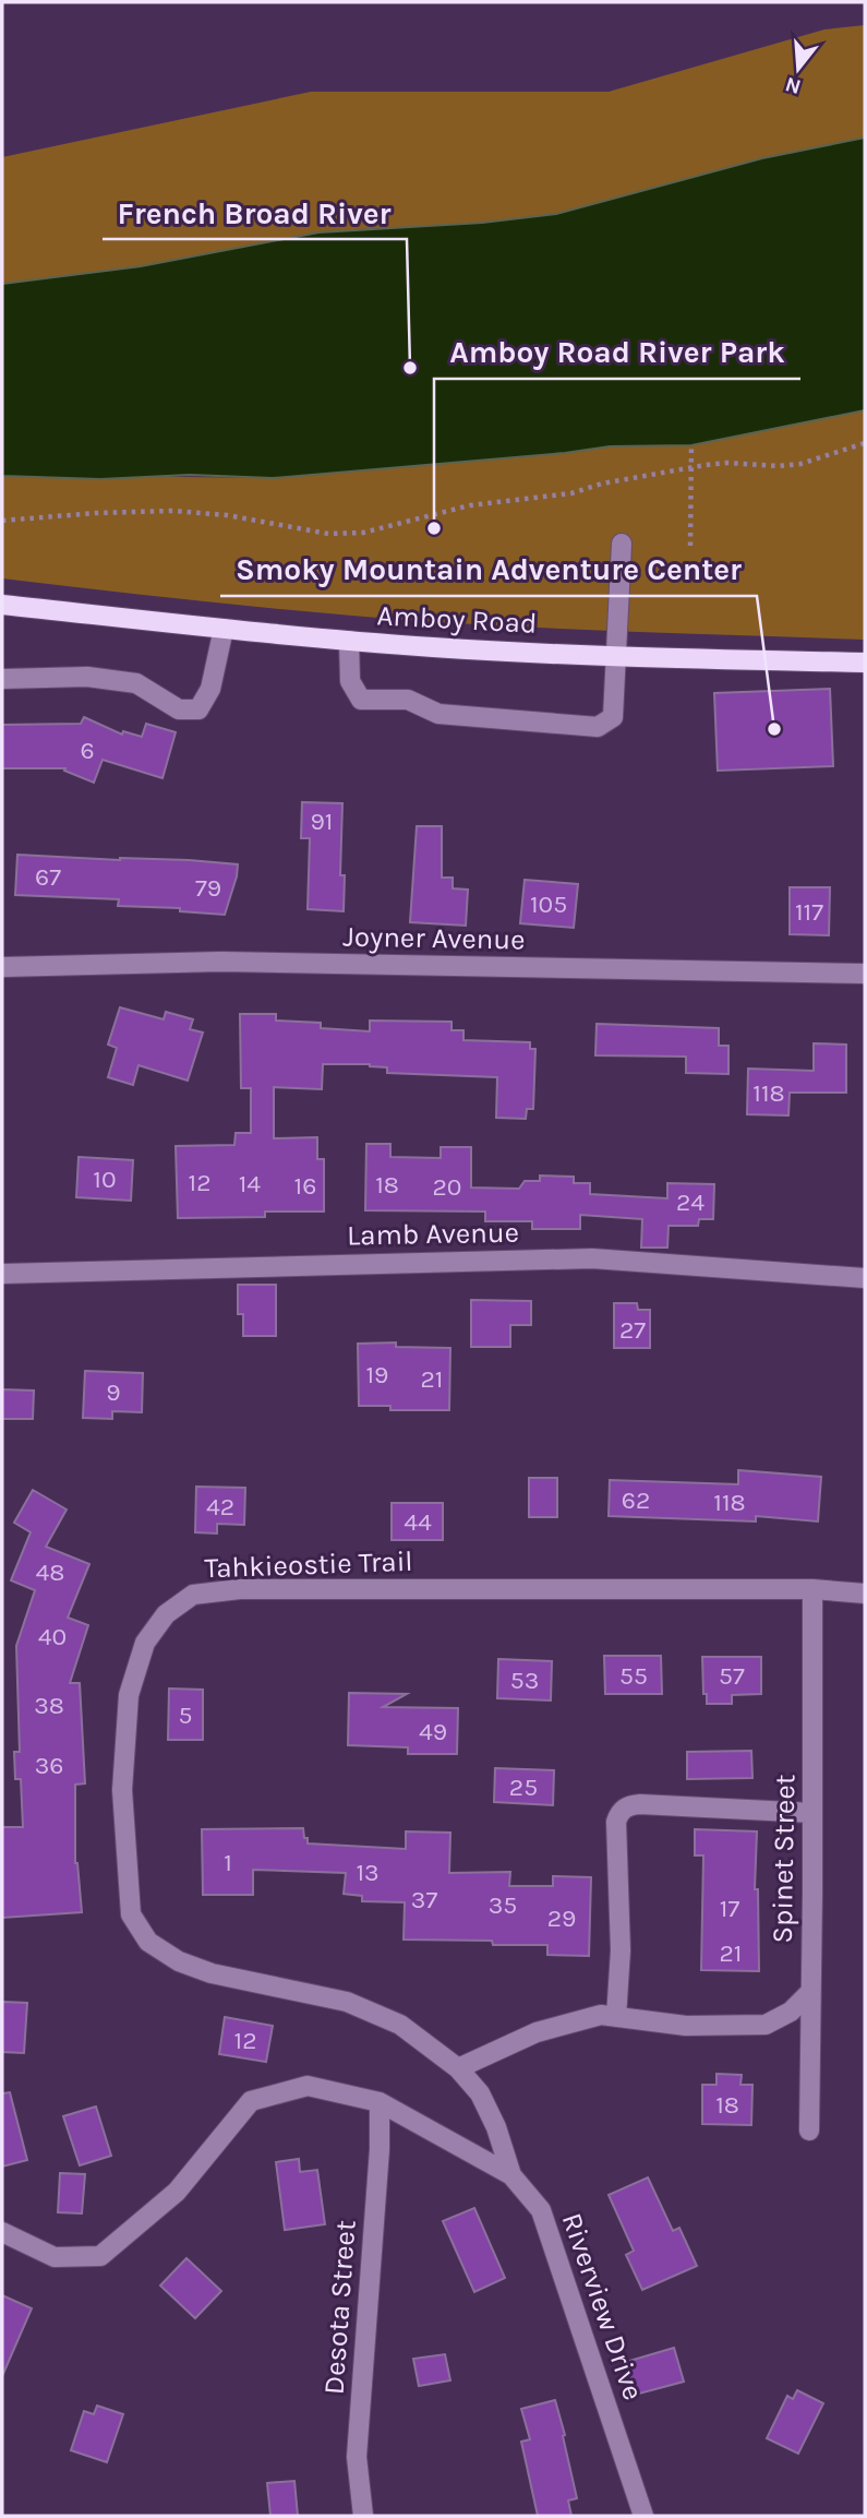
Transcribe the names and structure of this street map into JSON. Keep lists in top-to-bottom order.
{
  "streets": {
    "main road": ["Amboy Road"],
    "street": [
      "Joyner Avenue",
      "Lamb Avenue",
      "Tahkieostie Trail",
      "Spinet Street",
      "Riverview Drive",
      "Desota Street"
    ]
  },
  "crossings": [
    ["Tahkieostie Trail", "Spinet Street"],
    ["Tahkieostie Trail", "Riverview Drive"],
    ["Riverview Drive", "Desota Street"]
  ],
  "places": ["French Broad River", "Amboy Road River Park", "Smoky Mountain Adventure Center"],
  "house_numbers": [
    "6",
    "91",
    "67",
    "79",
    "105",
    "117",
    "118",
    "10",
    "12",
    "14",
    "18",
    "16",
    "20",
    "24",
    "27",
    "19",
    "21",
    "9",
    "62",
    "118",
    "42",
    "44",
    "48",
    "40",
    "55",
    "57",
    "53",
    "38",
    "5",
    "49",
    "36",
    "25",
    "1",
    "13",
    "37",
    "35",
    "17",
    "29",
    "21",
    "12",
    "18"
  ],
  "north": "bottom"
}
